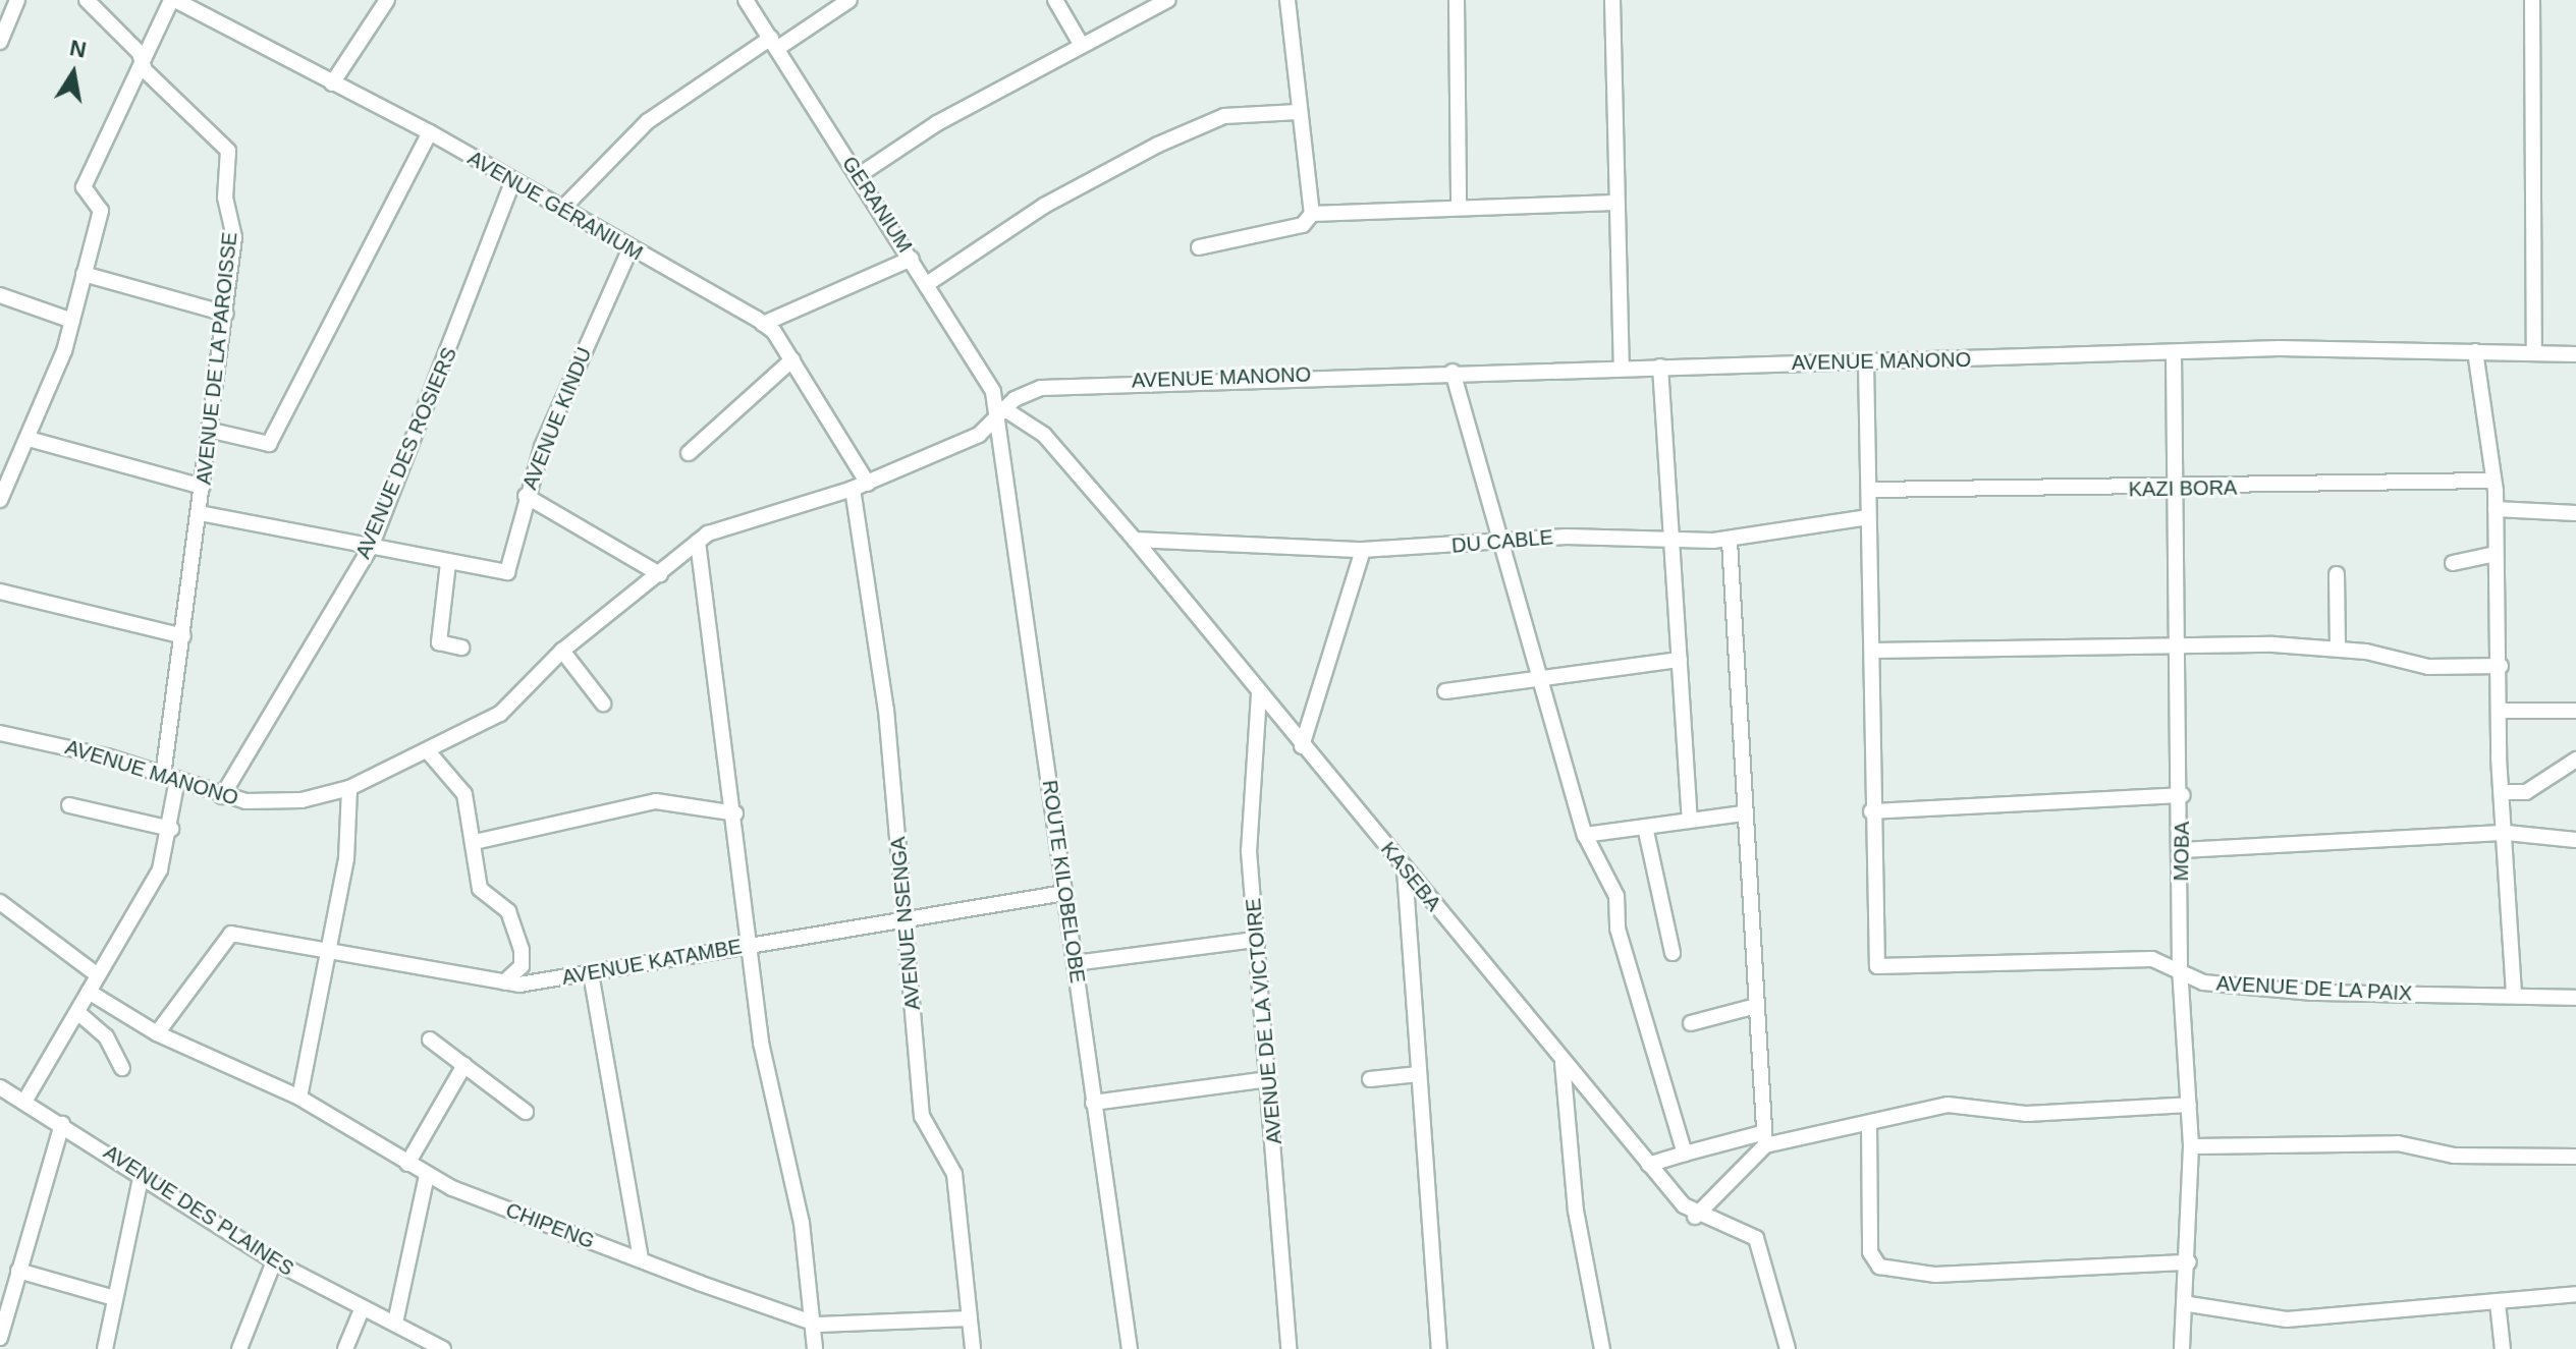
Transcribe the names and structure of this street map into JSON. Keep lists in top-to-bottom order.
{
  "streets": {
    "street": [
      "GERANIUM",
      "AVENUE GÉRANIUM",
      "AVENUE DE LA PAROISSE",
      "AVENUE MANONO",
      "AVENUE KINDU",
      "AVENUE DES ROSIERS",
      "KAZI BORA",
      "DU CABLE",
      "MOBA",
      "KASEBA",
      "ROUTE KILOBELOBE",
      "AVENUE NSENGA",
      "AVENUE KATAMBE",
      "AVENUE DE LA PAIX",
      "AVENUE DE LA VICTOIRE",
      "AVENUE DES PLAINES",
      "CHIPENG"
    ]
  },
  "crossings": [
    ["GERANIUM", "AVENUE MANONO"],
    ["GERANIUM", "KASEBA"],
    ["GERANIUM", "ROUTE KILOBELOBE"],
    ["AVENUE GÉRANIUM", "AVENUE MANONO"],
    ["AVENUE GÉRANIUM", "AVENUE KINDU"],
    ["AVENUE GÉRANIUM", "AVENUE DES ROSIERS"],
    ["AVENUE DE LA PAROISSE", "AVENUE MANONO"],
    ["AVENUE DE LA PAROISSE", "AVENUE KINDU"],
    ["AVENUE DE LA PAROISSE", "AVENUE DES PLAINES"],
    ["AVENUE DE LA PAROISSE", "CHIPENG"],
    ["AVENUE MANONO", "AVENUE DES ROSIERS"],
    ["AVENUE MANONO", "MOBA"],
    ["AVENUE MANONO", "KASEBA"],
    ["AVENUE MANONO", "ROUTE KILOBELOBE"],
    ["AVENUE MANONO", "AVENUE NSENGA"],
    ["AVENUE KINDU", "AVENUE DES ROSIERS"],
    ["KAZI BORA", "MOBA"],
    ["DU CABLE", "KASEBA"],
    ["MOBA", "AVENUE DE LA PAIX"],
    ["KASEBA", "ROUTE KILOBELOBE"],
    ["KASEBA", "AVENUE DE LA VICTOIRE"],
    ["ROUTE KILOBELOBE", "AVENUE KATAMBE"],
    ["AVENUE NSENGA", "AVENUE KATAMBE"],
    ["AVENUE NSENGA", "CHIPENG"],
    ["AVENUE KATAMBE", "CHIPENG"]
  ],
  "north": "top"
}
